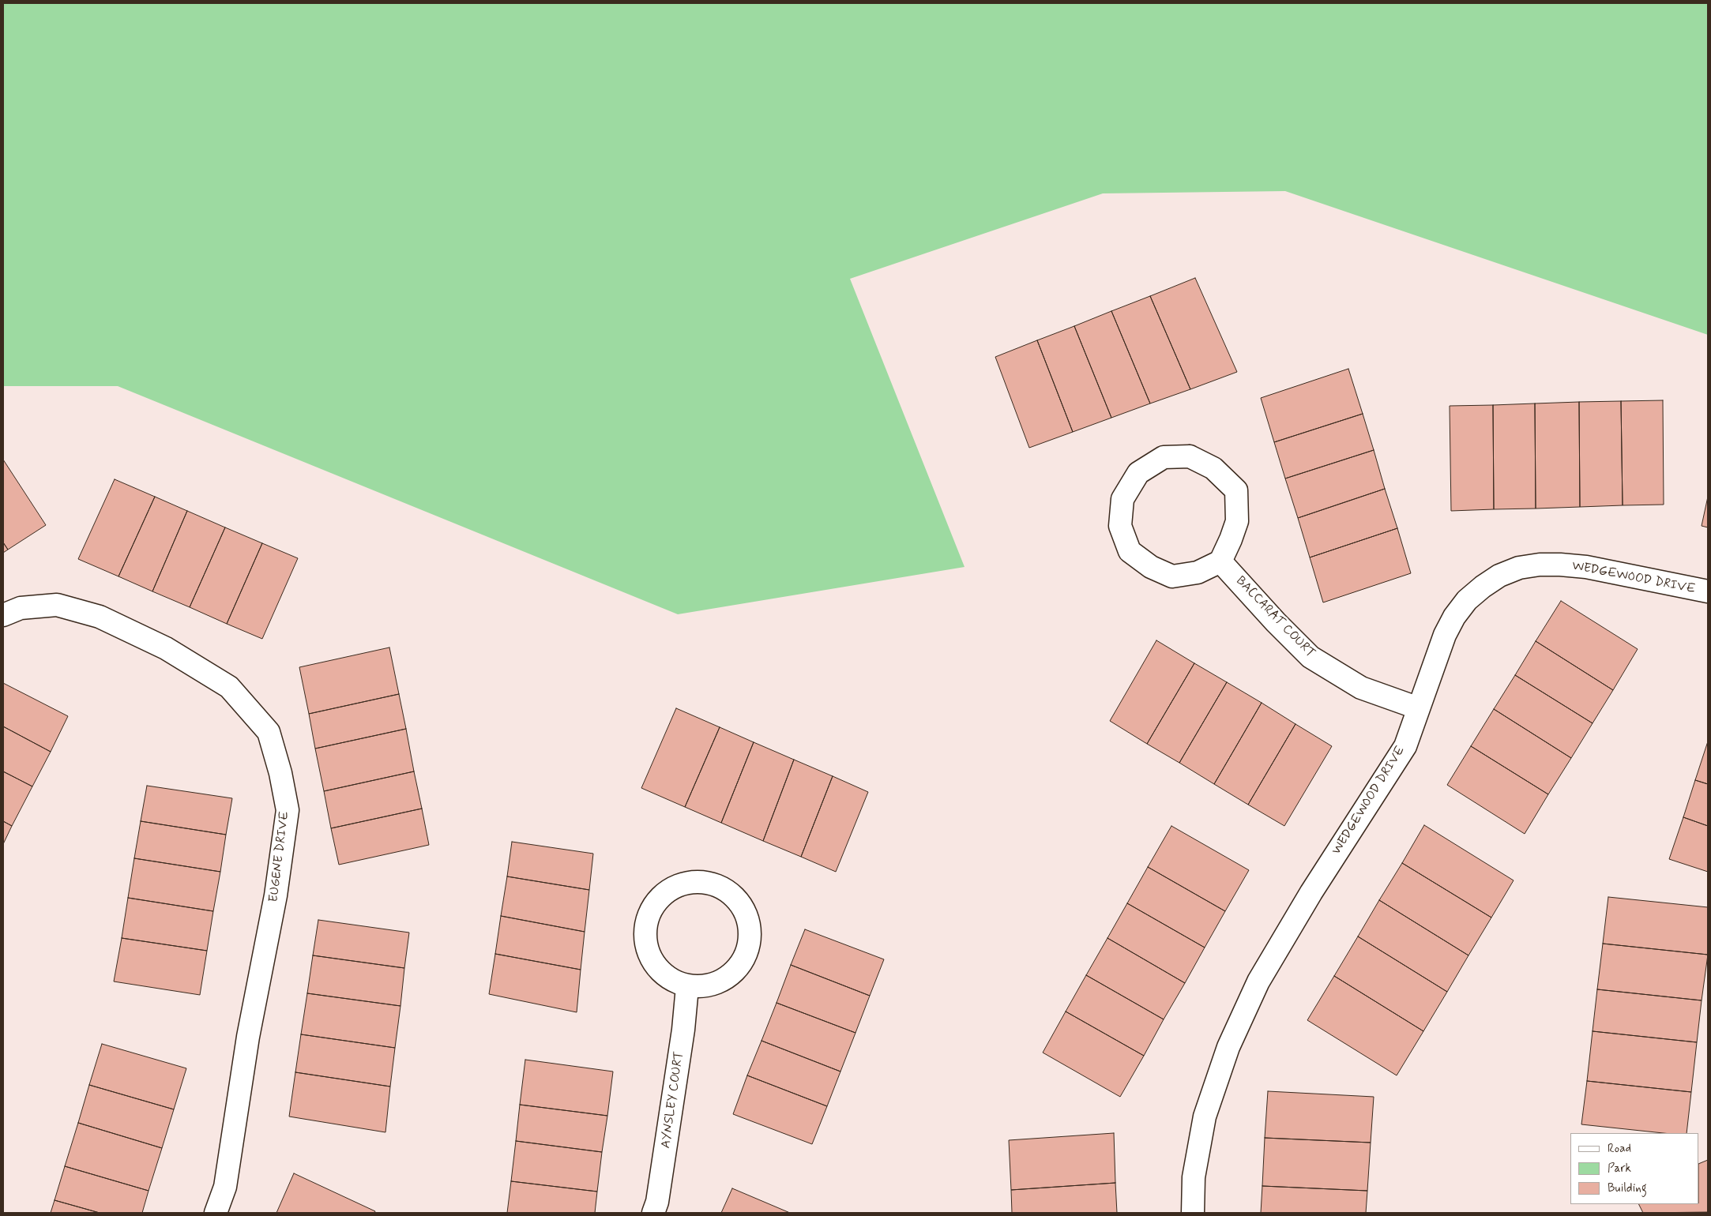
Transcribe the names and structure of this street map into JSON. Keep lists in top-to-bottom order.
{
  "streets": {
    "street": [
      "WEDGEWOOD DRIVE",
      "BACCARAT COURT",
      "EUGENE DRIVE",
      "AYNSLEY COURT"
    ]
  },
  "crossings": [
    ["WEDGEWOOD DRIVE", "BACCARAT COURT"]
  ],
  "legend": ["Road", "Park", "Building"]
}
